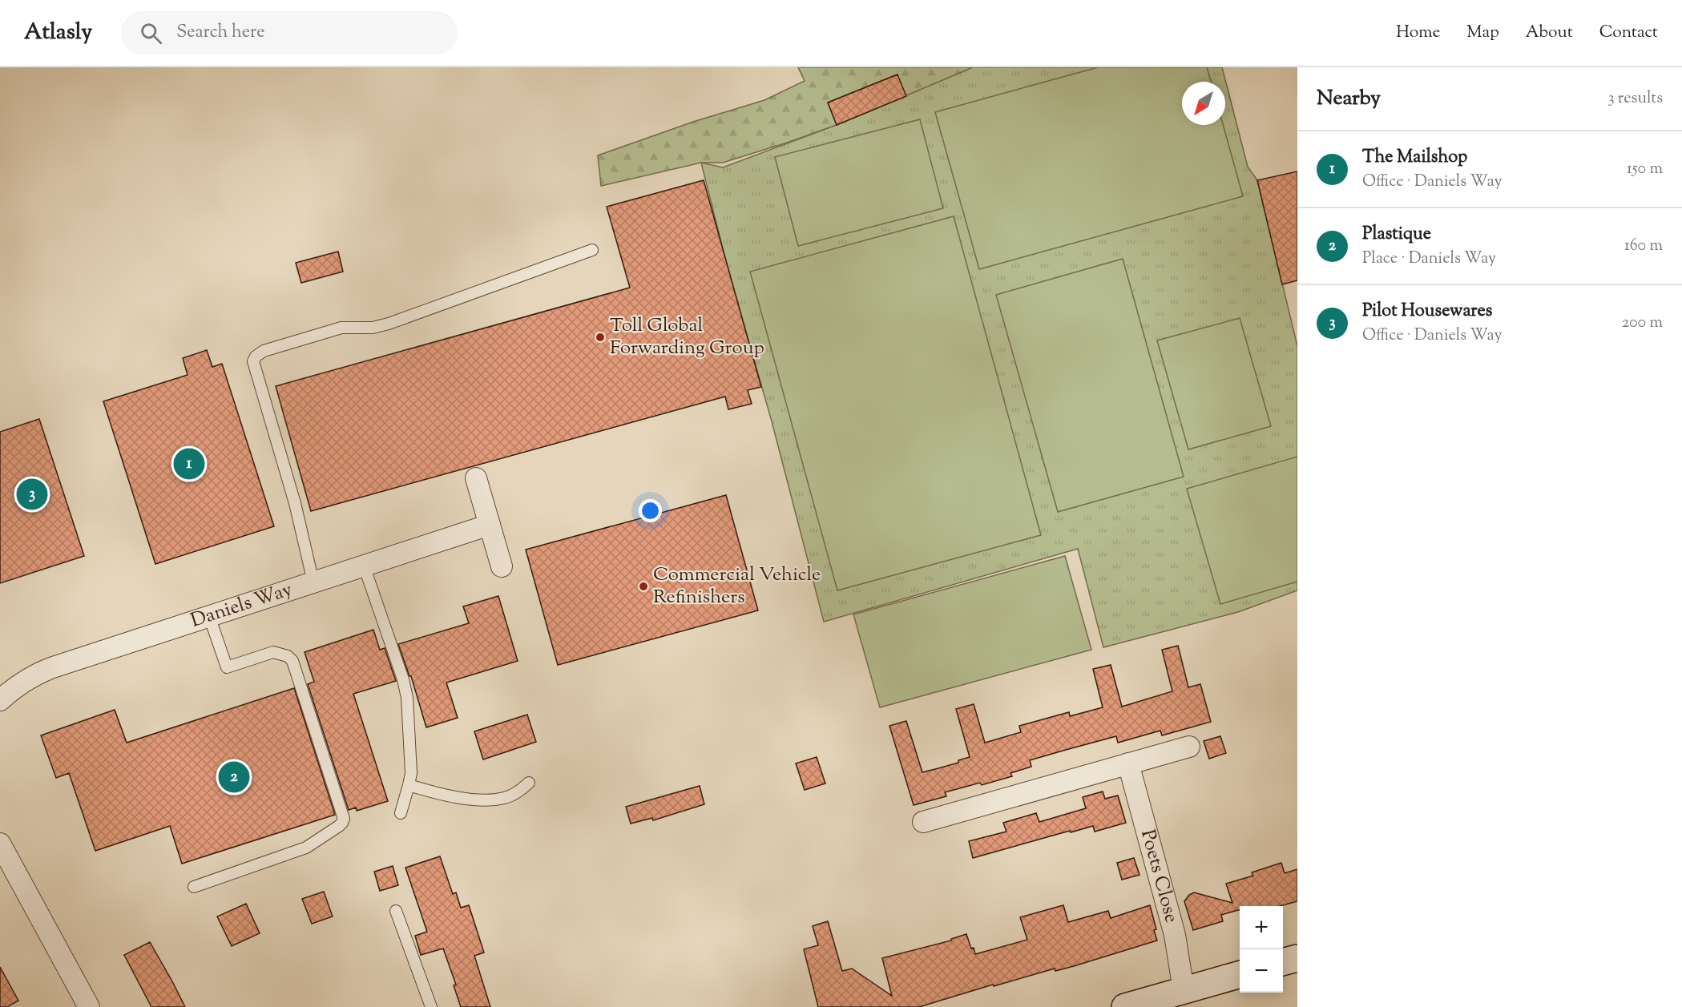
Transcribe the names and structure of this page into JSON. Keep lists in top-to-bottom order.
{
  "streets": {
    "street": ["Daniels Way", "Poets Close"]
  },
  "places": ["Toll Global Forwarding Group", "Commercial Vehicle Refinishers"],
  "north": "bottom left",
  "page": {
    "header": "Atlasly",
    "search": "Search here",
    "nav": [
      "Home",
      "Map",
      "About",
      "Contact"
    ],
    "heading": ["Nearby", "3 results"],
    "list": [
      {
        "mark": "1",
        "name": "The Mailshop",
        "note": "Office · Daniels Way",
        "value": "150 m"
      },
      {
        "mark": "2",
        "name": "Plastique",
        "note": "Place · Daniels Way",
        "value": "160 m"
      },
      {
        "mark": "3",
        "name": "Pilot Housewares",
        "note": "Office · Daniels Way",
        "value": "200 m"
      }
    ],
    "pins": ["1", "3", "2"],
    "map_buttons": ["+", "−"]
  }
}
